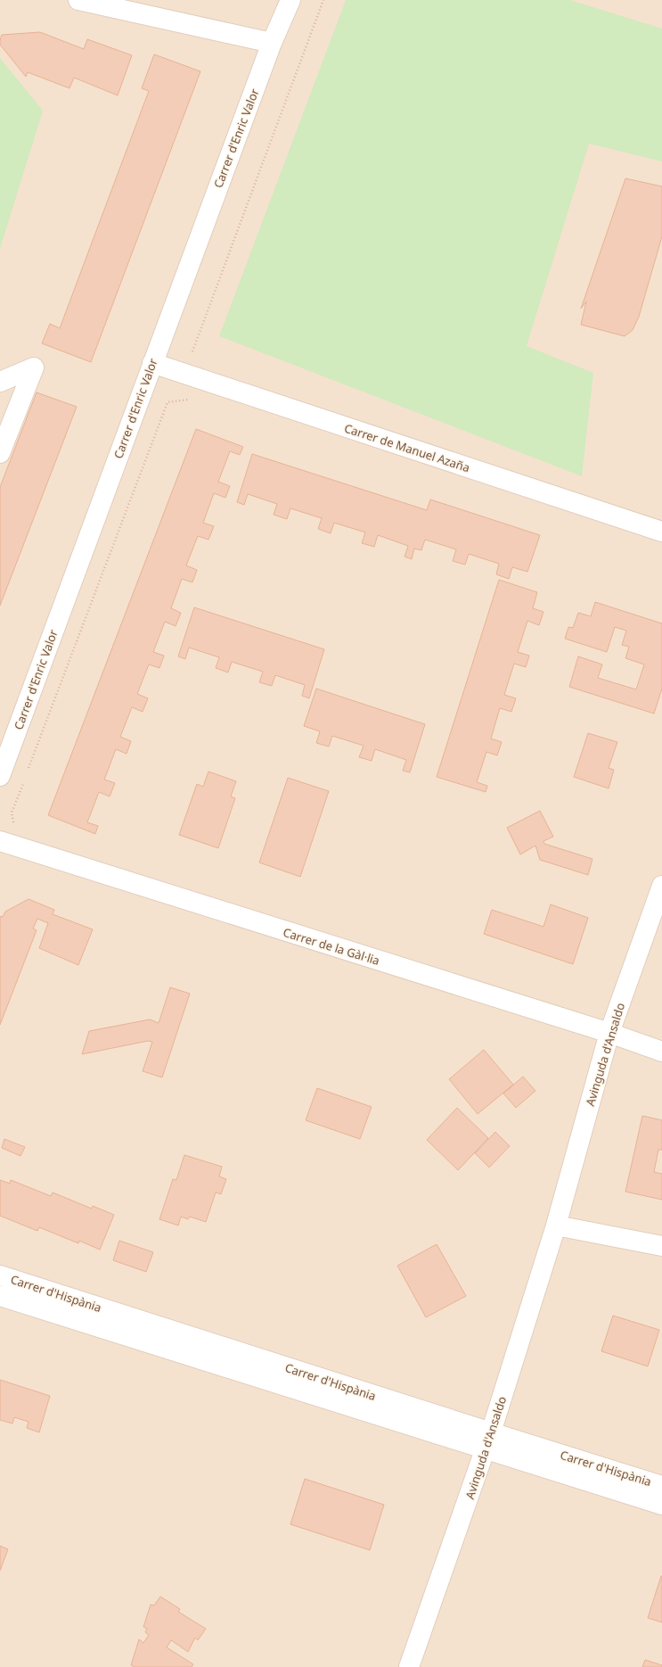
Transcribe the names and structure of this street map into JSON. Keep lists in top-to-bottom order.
{
  "streets": {
    "street": [
      "Carrer d'Enric Valor",
      "Carrer de Manuel Azaña",
      "Carrer de la Gàl·lia",
      "Avinguda d'Ansaldo",
      "Carrer d'Hispània"
    ]
  },
  "crossings": [
    ["Carrer d'Enric Valor", "Carrer de Manuel Azaña"],
    ["Carrer de la Gàl·lia", "Avinguda d'Ansaldo"],
    ["Avinguda d'Ansaldo", "Carrer d'Hispània"]
  ]
}
